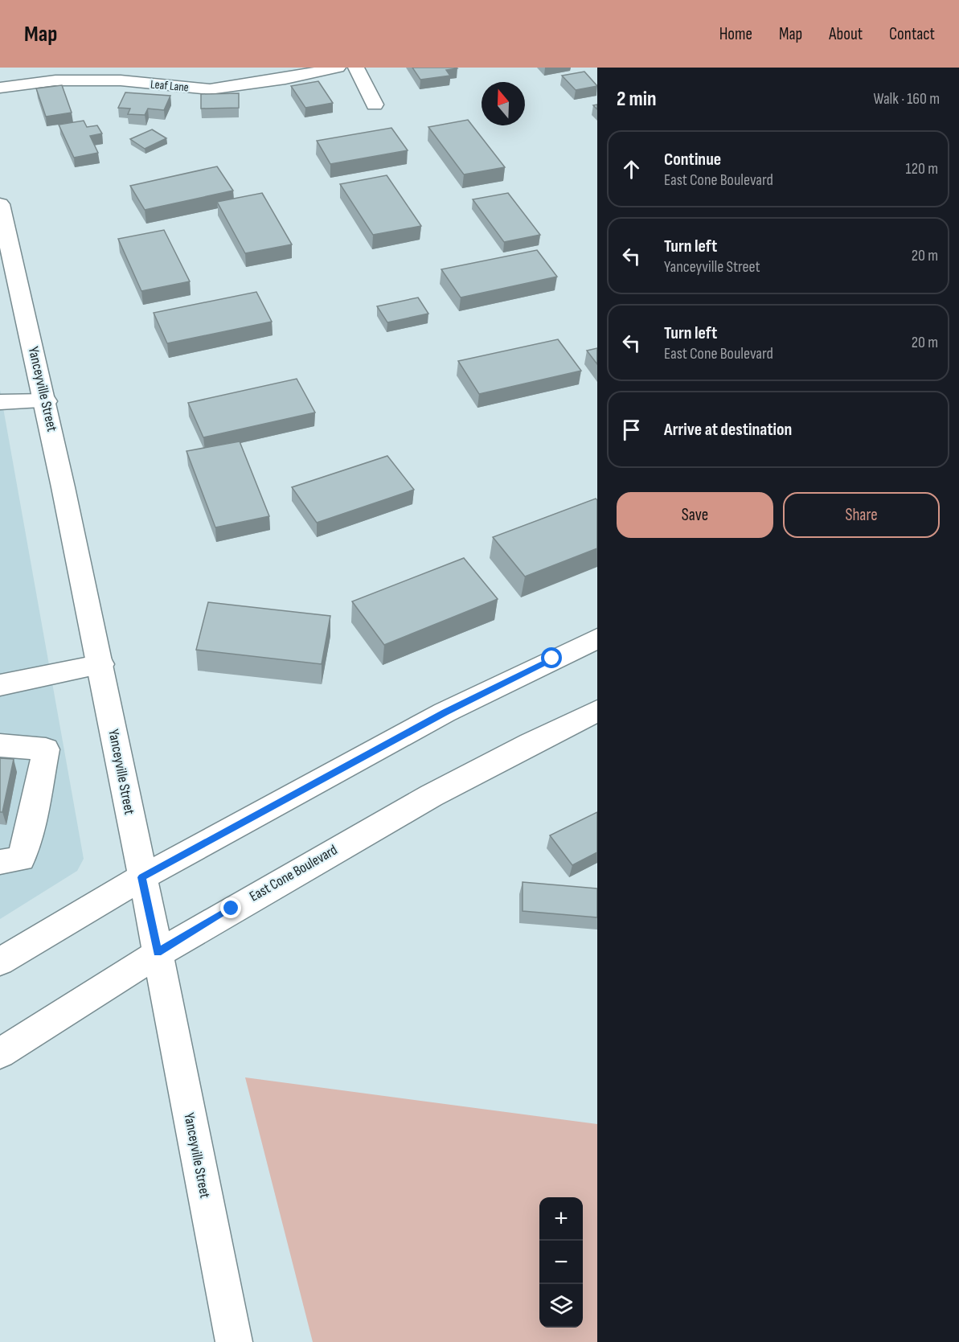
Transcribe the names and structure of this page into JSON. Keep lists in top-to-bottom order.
{
  "streets": {
    "main road": ["Leaf Lane", "Yanceyville Street", "East Cone Boulevard"]
  },
  "crossings": [
    ["Yanceyville Street", "East Cone Boulevard"]
  ],
  "north": "top",
  "page": {
    "header": "Map",
    "nav": [
      "Home",
      "Map",
      "About",
      "Contact"
    ],
    "heading": ["2 min", "Walk · 160 m"],
    "list": [
      ["Continue", "East Cone Boulevard", "120 m"],
      ["Turn left", "Yanceyville Street", "20 m"],
      ["Turn left", "East Cone Boulevard", "20 m"],
      "Arrive at destination"
    ],
    "buttons": ["Save", "Share"],
    "map_buttons": ["+", "−"]
  }
}
